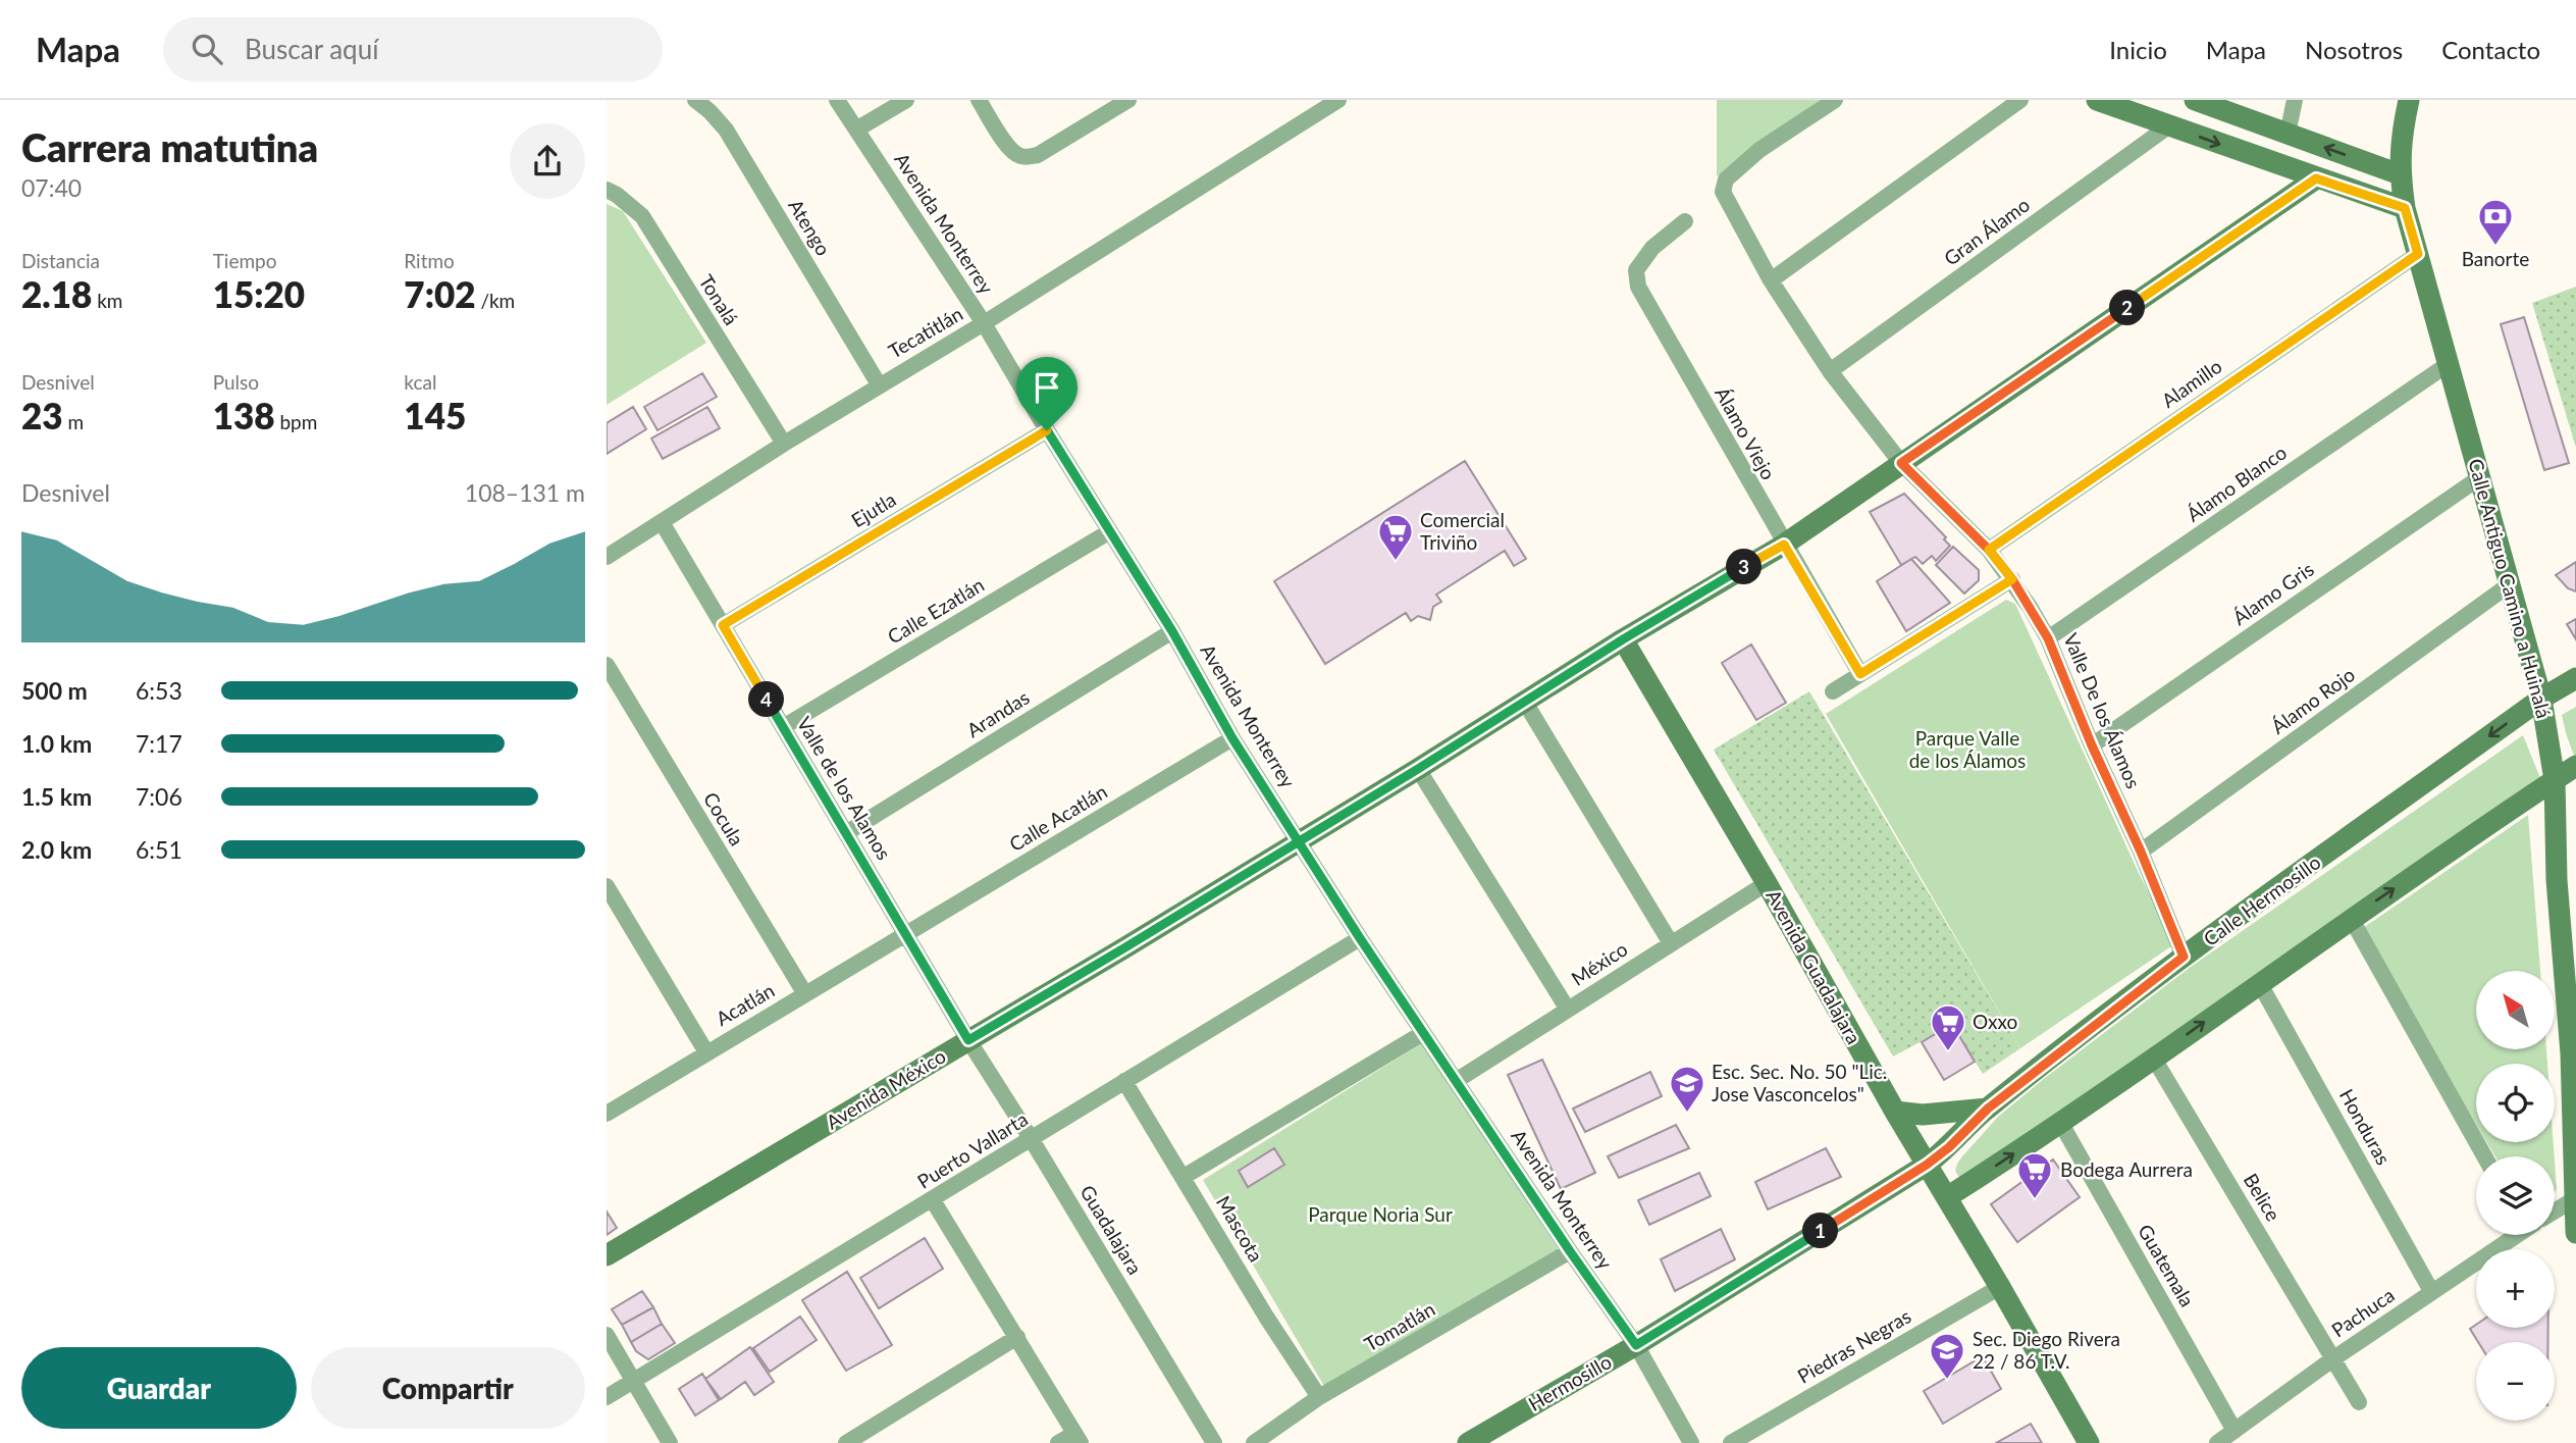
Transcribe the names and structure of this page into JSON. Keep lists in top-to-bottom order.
{
  "streets": {
    "street": [
      "Avenida Monterrey",
      "Atengo",
      "Gran Álamo",
      "Tonalá",
      "Tecatitlán",
      "Alamillo",
      "Álamo Viejo",
      "Álamo Blanco",
      "Ejutla",
      "Calle Antiguo Camino a Huinalá",
      "Álamo Gris",
      "Calle Ezatlán",
      "Álamo Rojo",
      "Valle De los Álamos",
      "Arandas",
      "Valle de los Alamos",
      "Calle Acatlán",
      "Cocula",
      "Calle Hermosillo",
      "México",
      "Avenida Guadalajara",
      "Acatlán",
      "Avenida México",
      "Honduras",
      "Puerto Vallarta",
      "Belice",
      "Mascota",
      "Guadalajara",
      "Guatemala",
      "Pachuca",
      "Tomatlán",
      "Piedras Negras",
      "Hermosillo"
    ]
  },
  "crossings": [
    ["Avenida Monterrey", "Tecatitlán"],
    ["Avenida Monterrey", "Ejutla"],
    ["Avenida Monterrey", "Calle Ezatlán"],
    ["Avenida Monterrey", "Arandas"],
    ["Avenida Monterrey", "Calle Acatlán"],
    ["Avenida Monterrey", "México"],
    ["Avenida Monterrey", "Avenida México"],
    ["Avenida Monterrey", "Puerto Vallarta"],
    ["Avenida Monterrey", "Tomatlán"],
    ["Avenida Monterrey", "Hermosillo"],
    ["Atengo", "Tecatitlán"],
    ["Gran Álamo", "Valle De los Álamos"],
    ["Tonalá", "Tecatitlán"],
    ["Tecatitlán", "Valle de los Alamos"],
    ["Alamillo", "Calle Antiguo Camino a Huinalá"],
    ["Alamillo", "Valle De los Álamos"],
    ["Álamo Viejo", "Avenida México"],
    ["Álamo Blanco", "Calle Antiguo Camino a Huinalá"],
    ["Álamo Blanco", "Valle De los Álamos"],
    ["Ejutla", "Valle de los Alamos"],
    ["Calle Antiguo Camino a Huinalá", "Álamo Gris"],
    ["Calle Antiguo Camino a Huinalá", "Álamo Rojo"],
    ["Calle Antiguo Camino a Huinalá", "Calle Hermosillo"],
    ["Álamo Gris", "Valle De los Álamos"],
    ["Calle Ezatlán", "Valle de los Alamos"],
    ["Álamo Rojo", "Valle De los Álamos"],
    ["Valle De los Álamos", "Calle Hermosillo"],
    ["Valle De los Álamos", "Avenida México"],
    ["Arandas", "Valle de los Alamos"],
    ["Valle de los Alamos", "Calle Acatlán"],
    ["Valle de los Alamos", "Acatlán"],
    ["Valle de los Alamos", "Avenida México"],
    ["Valle de los Alamos", "Guadalajara"],
    ["Calle Acatlán", "Acatlán"],
    ["Cocula", "Acatlán"],
    ["Calle Hermosillo", "Avenida Guadalajara"],
    ["Calle Hermosillo", "Hermosillo"],
    ["México", "Avenida Guadalajara"],
    ["Avenida Guadalajara", "Avenida México"],
    ["Avenida Guadalajara", "Piedras Negras"],
    ["Avenida Guadalajara", "Hermosillo"],
    ["Avenida México", "Guadalajara"],
    ["Honduras", "Pachuca"],
    ["Puerto Vallarta", "Mascota"],
    ["Puerto Vallarta", "Guadalajara"],
    ["Belice", "Pachuca"],
    ["Mascota", "Tomatlán"],
    ["Guatemala", "Pachuca"]
  ],
  "parks": ["Parque Valle de los Álamos", "Parque Noria Sur"],
  "places": {
    "bank": ["Banorte"],
    "supermarket": ["Comercial Triviño", "Oxxo", "Bodega Aurrera"],
    "school or university": ["Esc. Sec. No. 50 \"Lic. Jose Vasconcelos\"", "Sec. Diego Rivera 22 / 86 T.V."]
  },
  "north": "top left",
  "page": {
    "header": "Mapa",
    "search": "Buscar aquí",
    "nav": [
      "Inicio",
      "Mapa",
      "Nosotros",
      "Contacto"
    ],
    "heading": ["Carrera matutina", "07:40"],
    "stats": [
      ["Distancia", "2.18 km"],
      ["Tiempo", "15:20"],
      ["Ritmo", "7:02 /km"],
      ["Desnivel", "23 m"],
      ["Pulso", "138 bpm"],
      ["kcal", "145"]
    ],
    "pins": [
      "2",
      "3",
      "4",
      "1"
    ],
    "chart": ["Desnivel", "108–131 m"],
    "list": [
      {
        "name": "500 m",
        "note": "6:53"
      },
      {
        "name": "1.0 km",
        "note": "7:17"
      },
      {
        "name": "1.5 km",
        "note": "7:06"
      },
      {
        "name": "2.0 km",
        "note": "6:51"
      }
    ],
    "map_buttons": ["+", "−"],
    "buttons": ["Guardar", "Compartir"]
  }
}
